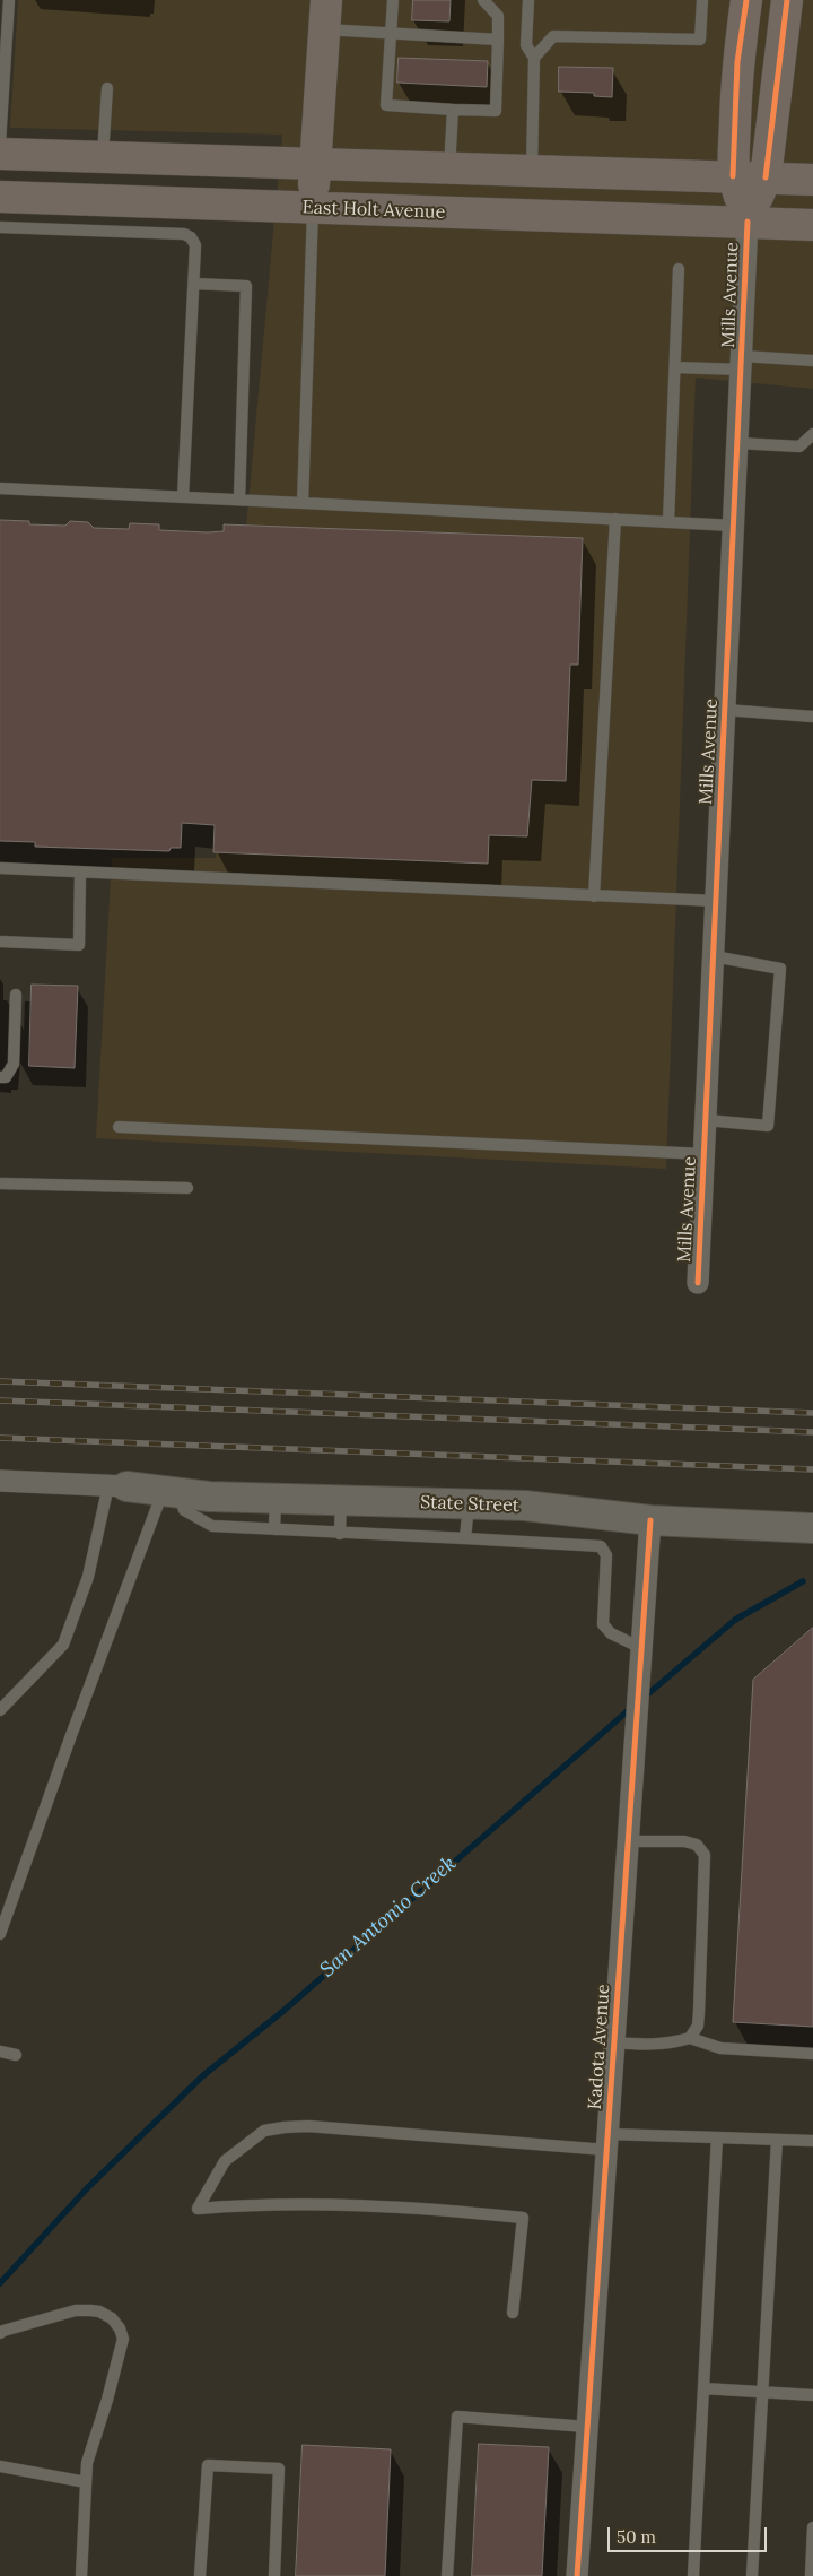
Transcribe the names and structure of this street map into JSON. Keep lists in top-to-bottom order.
{
  "streets": {
    "main road": ["East Holt Avenue", "Mills Avenue"],
    "street": ["State Street", "Kadota Avenue"]
  },
  "crossings": [
    ["East Holt Avenue", "Mills Avenue"],
    ["State Street", "Kadota Avenue"]
  ],
  "water": ["San Antonio Creek"],
  "scale_bar": "50 m"
}
